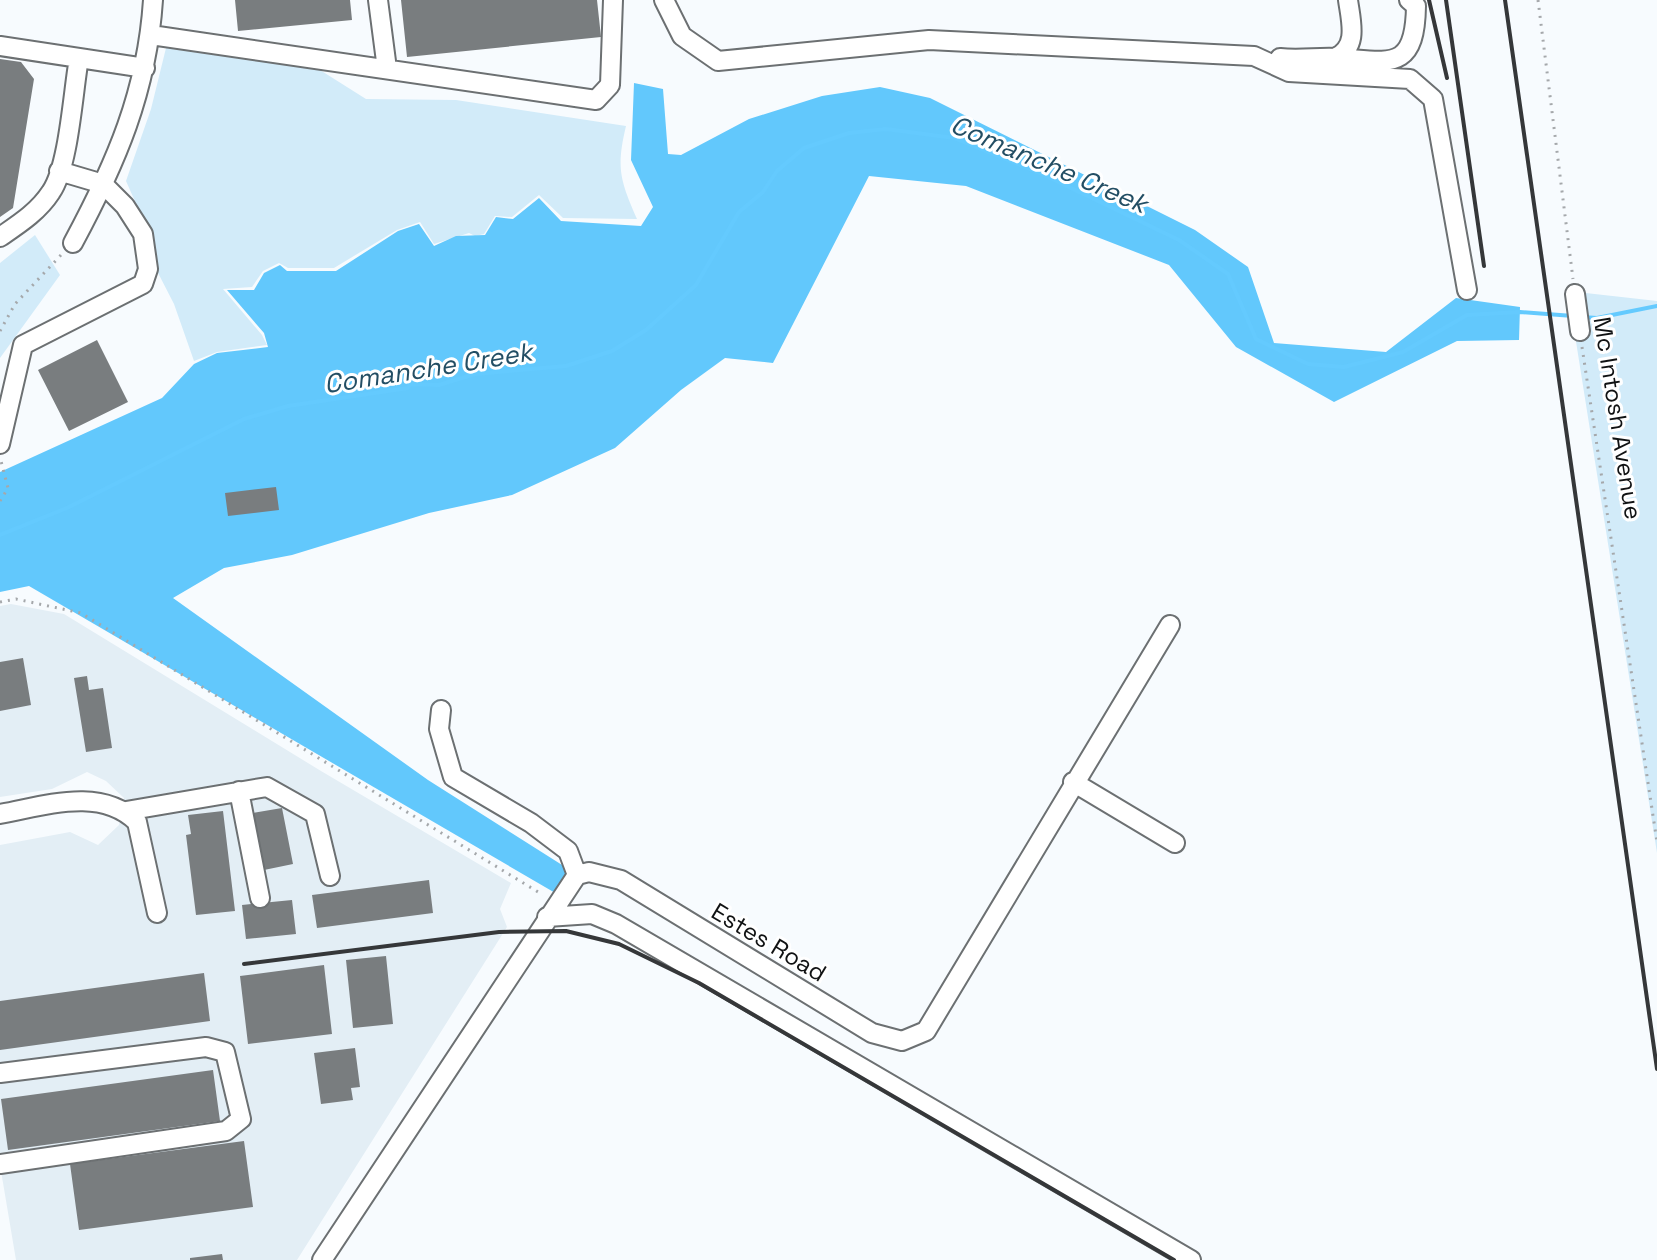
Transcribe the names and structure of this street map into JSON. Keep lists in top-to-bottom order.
{
  "streets": {
    "street": ["Mc Intosh Avenue", "Estes Road"]
  },
  "water": ["Comanche Creek"]
}
